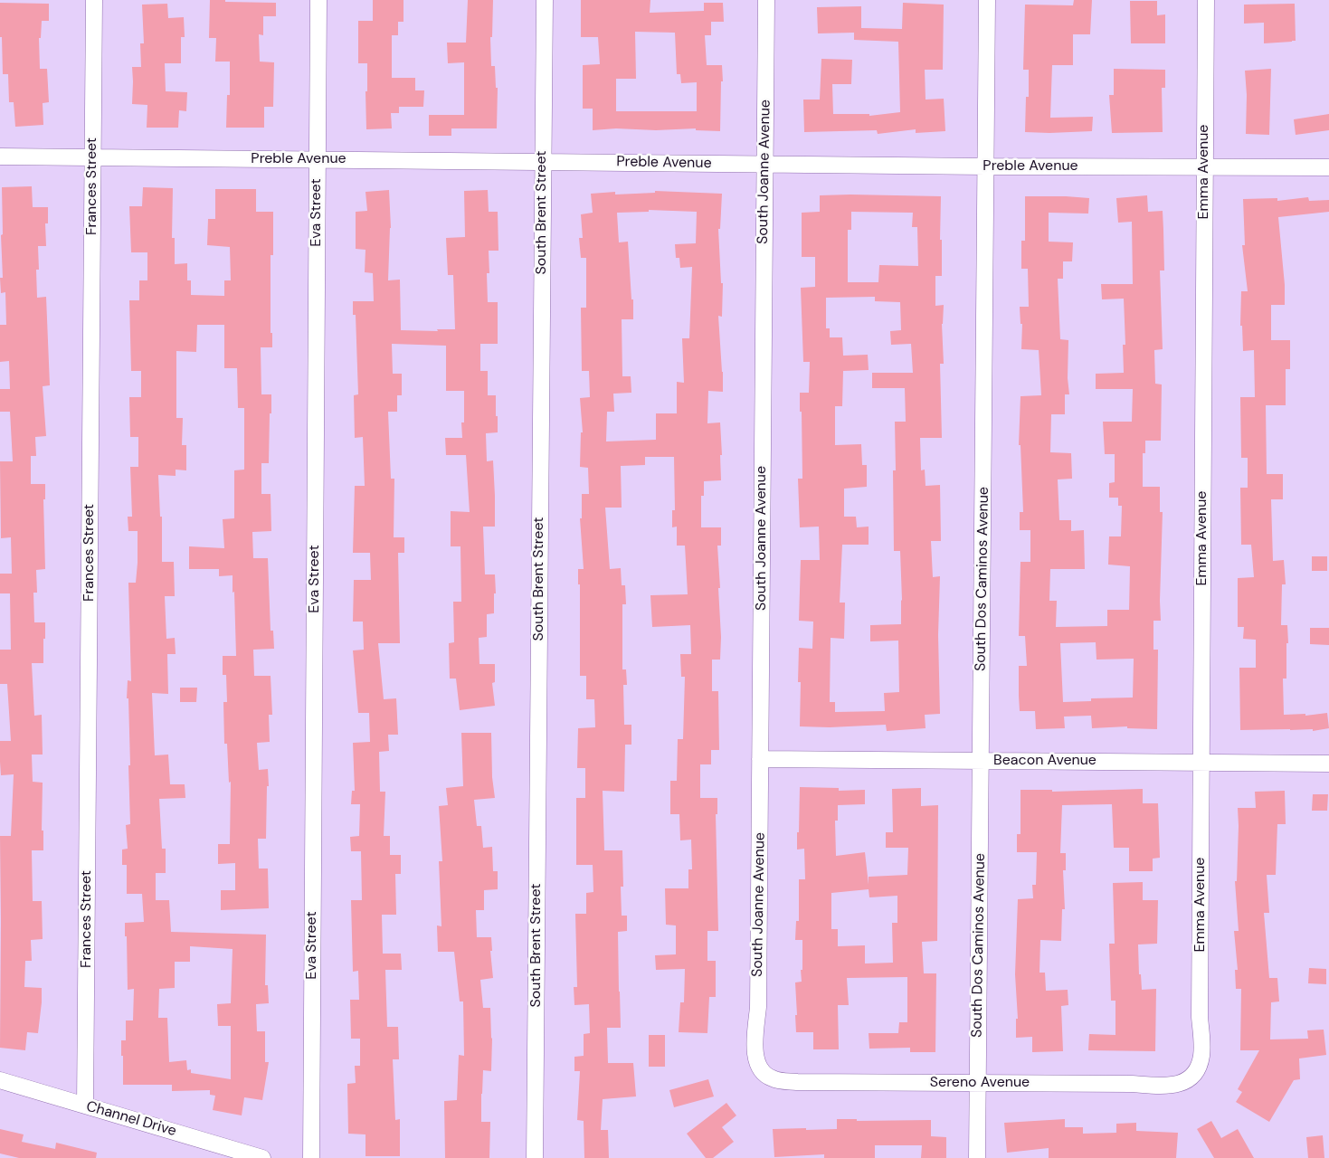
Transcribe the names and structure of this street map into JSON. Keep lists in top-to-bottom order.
{
  "streets": {
    "street": [
      "Preble Avenue",
      "South Joanne Avenue",
      "Emma Avenue",
      "Frances Street",
      "Eva Street",
      "South Brent Street",
      "South Dos Caminos Avenue",
      "Beacon Avenue",
      "Sereno Avenue",
      "Channel Drive"
    ]
  },
  "crossings": [
    ["Preble Avenue", "South Joanne Avenue"],
    ["Preble Avenue", "Emma Avenue"],
    ["Preble Avenue", "Frances Street"],
    ["Preble Avenue", "Eva Street"],
    ["Preble Avenue", "South Brent Street"],
    ["Preble Avenue", "South Dos Caminos Avenue"],
    ["South Joanne Avenue", "Beacon Avenue"],
    ["South Joanne Avenue", "Sereno Avenue"],
    ["Emma Avenue", "Beacon Avenue"],
    ["Emma Avenue", "Sereno Avenue"],
    ["Frances Street", "Channel Drive"],
    ["South Dos Caminos Avenue", "Beacon Avenue"],
    ["South Dos Caminos Avenue", "Sereno Avenue"]
  ]
}
